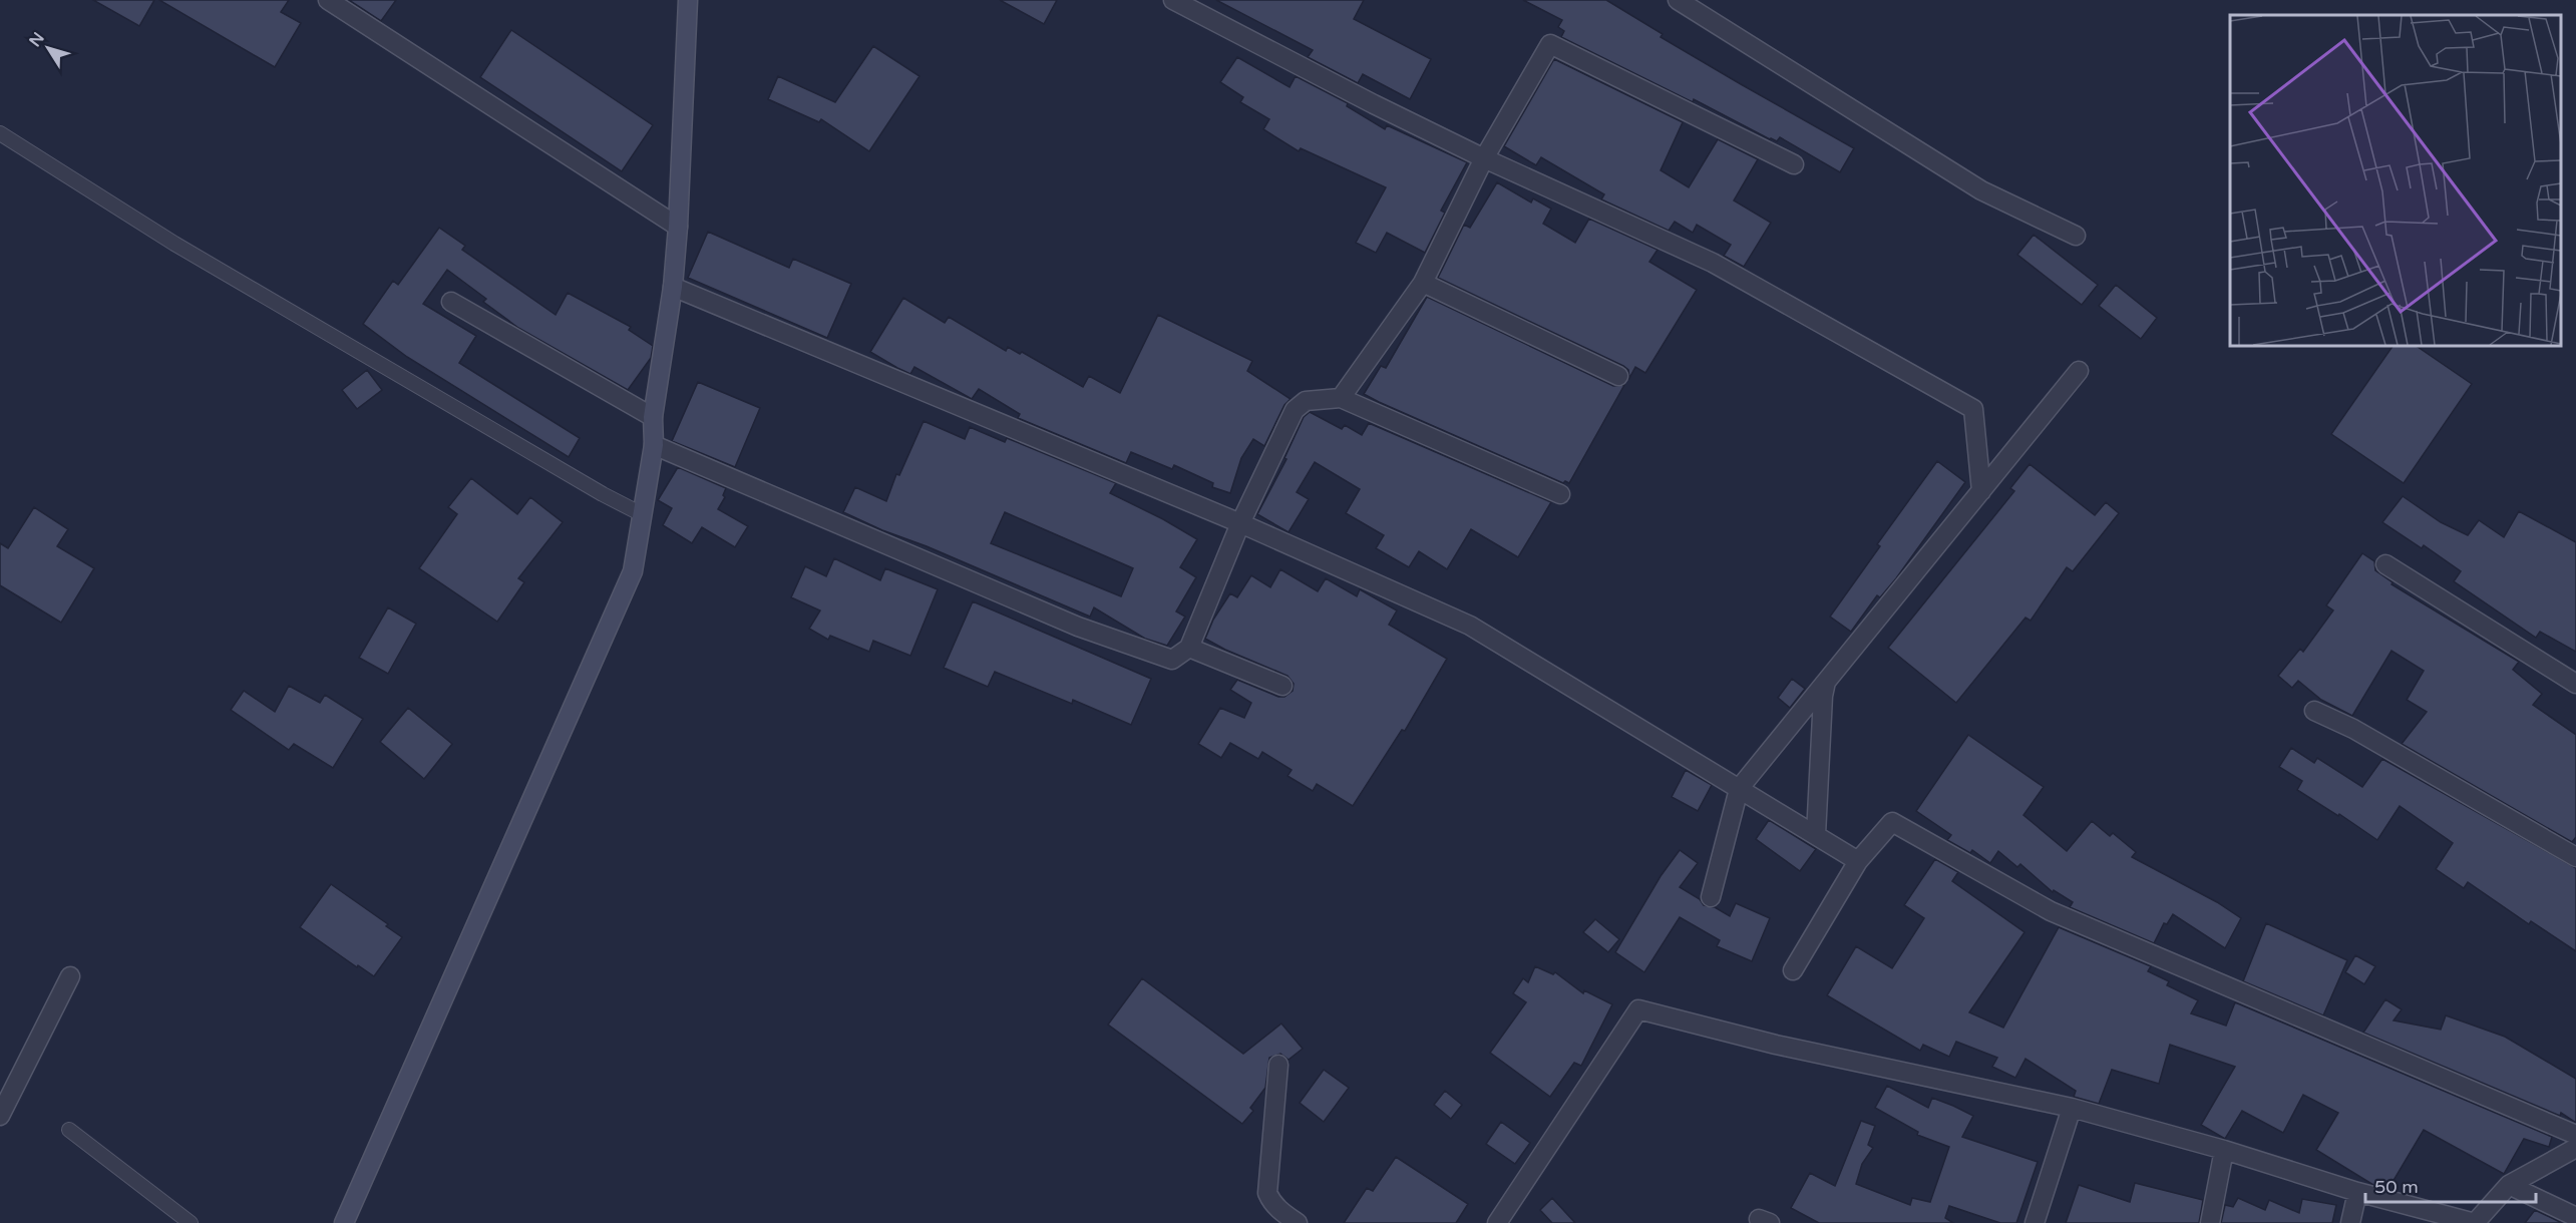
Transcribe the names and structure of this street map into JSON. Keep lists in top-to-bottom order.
{
  "scale_bar": "50 m",
  "north": "top left"
}
